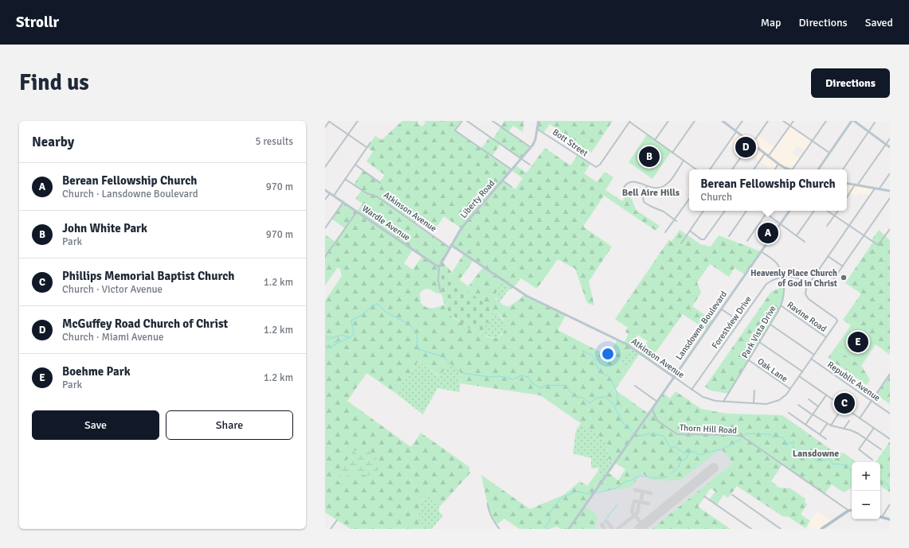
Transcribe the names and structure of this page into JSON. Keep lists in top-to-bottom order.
{
  "streets": {
    "street": [
      "Bott Street",
      "Liberty Road",
      "Atkinson Avenue",
      "Wardle Avenue",
      "Ravine Road",
      "Forestview Drive",
      "Lansdowne Boulevard",
      "Park Vista Drive",
      "Oak Lane",
      "Republic Avenue",
      "Thorn Hill Road"
    ]
  },
  "crossings": [
    ["Bott Street", "Liberty Road"],
    ["Liberty Road", "Atkinson Avenue"],
    ["Liberty Road", "Wardle Avenue"],
    ["Atkinson Avenue", "Ravine Road"],
    ["Atkinson Avenue", "Forestview Drive"],
    ["Atkinson Avenue", "Lansdowne Boulevard"],
    ["Atkinson Avenue", "Park Vista Drive"],
    ["Atkinson Avenue", "Oak Lane"],
    ["Atkinson Avenue", "Republic Avenue"],
    ["Ravine Road", "Park Vista Drive"],
    ["Forestview Drive", "Park Vista Drive"],
    ["Lansdowne Boulevard", "Park Vista Drive"],
    ["Lansdowne Boulevard", "Thorn Hill Road"],
    ["Park Vista Drive", "Oak Lane"]
  ],
  "districts": ["Bell Aire Hills", "Lansdowne"],
  "places": ["Heavenly Place Church of God in Christ"],
  "page": {
    "header": "Strollr",
    "nav": ["Map", "Directions", "Saved"],
    "buttons": [
      "Directions",
      ["Save", "Share"]
    ],
    "title": "Find us",
    "heading": ["Nearby", "5 results"],
    "pins": [
      "D",
      "B",
      "A",
      "E",
      "C"
    ],
    "list": [
      {
        "mark": "A",
        "name": "Berean Fellowship Church",
        "note": "Church · Lansdowne Boulevard",
        "value": "970 m"
      },
      {
        "mark": "B",
        "name": "John White Park",
        "note": "Park",
        "value": "970 m"
      },
      {
        "mark": "C",
        "name": "Phillips Memorial Baptist Church",
        "note": "Church · Victor Avenue",
        "value": "1.2 km"
      },
      {
        "mark": "D",
        "name": "McGuffey Road Church of Christ",
        "note": "Church · Miami Avenue",
        "value": "1.2 km"
      },
      {
        "mark": "E",
        "name": "Boehme Park",
        "note": "Park",
        "value": "1.2 km"
      }
    ],
    "popup": ["Berean Fellowship Church", "Church"],
    "map_buttons": ["+", "−"]
  }
}
